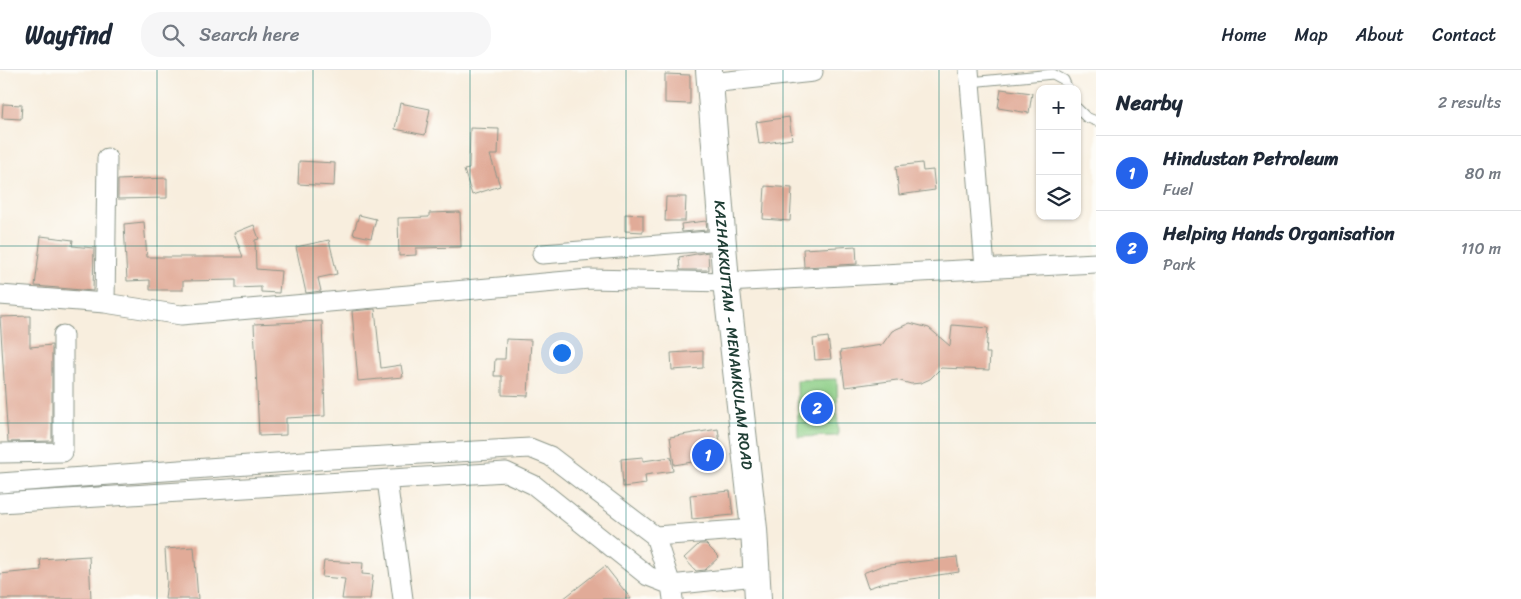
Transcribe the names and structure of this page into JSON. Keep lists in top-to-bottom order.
{
  "streets": {
    "main road": ["KAZHAKKUTTAM - MENAMKULAM ROAD"]
  },
  "page": {
    "header": "Wayfind",
    "search": "Search here",
    "nav": [
      "Home",
      "Map",
      "About",
      "Contact"
    ],
    "heading": ["Nearby", "2 results"],
    "map_buttons": ["+", "−"],
    "list": [
      {
        "mark": "1",
        "name": "Hindustan Petroleum",
        "note": "Fuel",
        "value": "80 m"
      },
      {
        "mark": "2",
        "name": "Helping Hands Organisation",
        "note": "Park",
        "value": "110 m"
      }
    ],
    "pins": ["2", "1"]
  }
}
